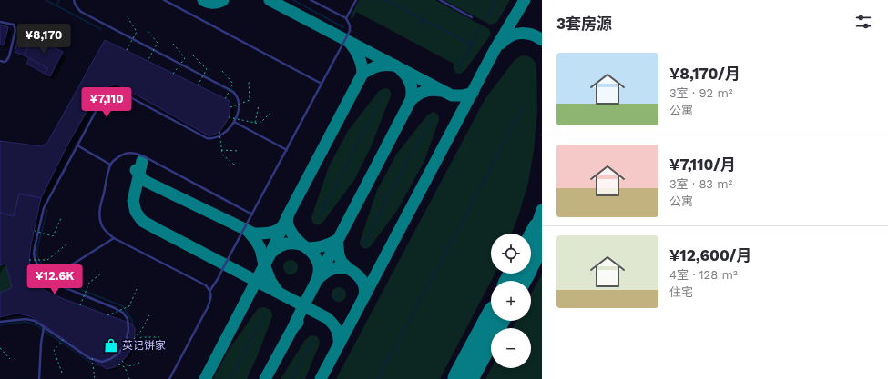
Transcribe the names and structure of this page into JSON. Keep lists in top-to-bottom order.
{
  "places": {
    "shop": ["英记饼家"]
  },
  "page": {
    "heading": "3套房源",
    "price": ["¥8,170", "¥7,110", "¥12.6K"],
    "list": [
      {
        "name": "¥8,170/月",
        "note": "3室 · 92 m² · 公寓"
      },
      {
        "name": "¥7,110/月",
        "note": "3室 · 83 m² · 公寓"
      },
      {
        "name": "¥12,600/月",
        "note": "4室 · 128 m² · 住宅"
      }
    ],
    "map_buttons": ["+", "−"]
  }
}
